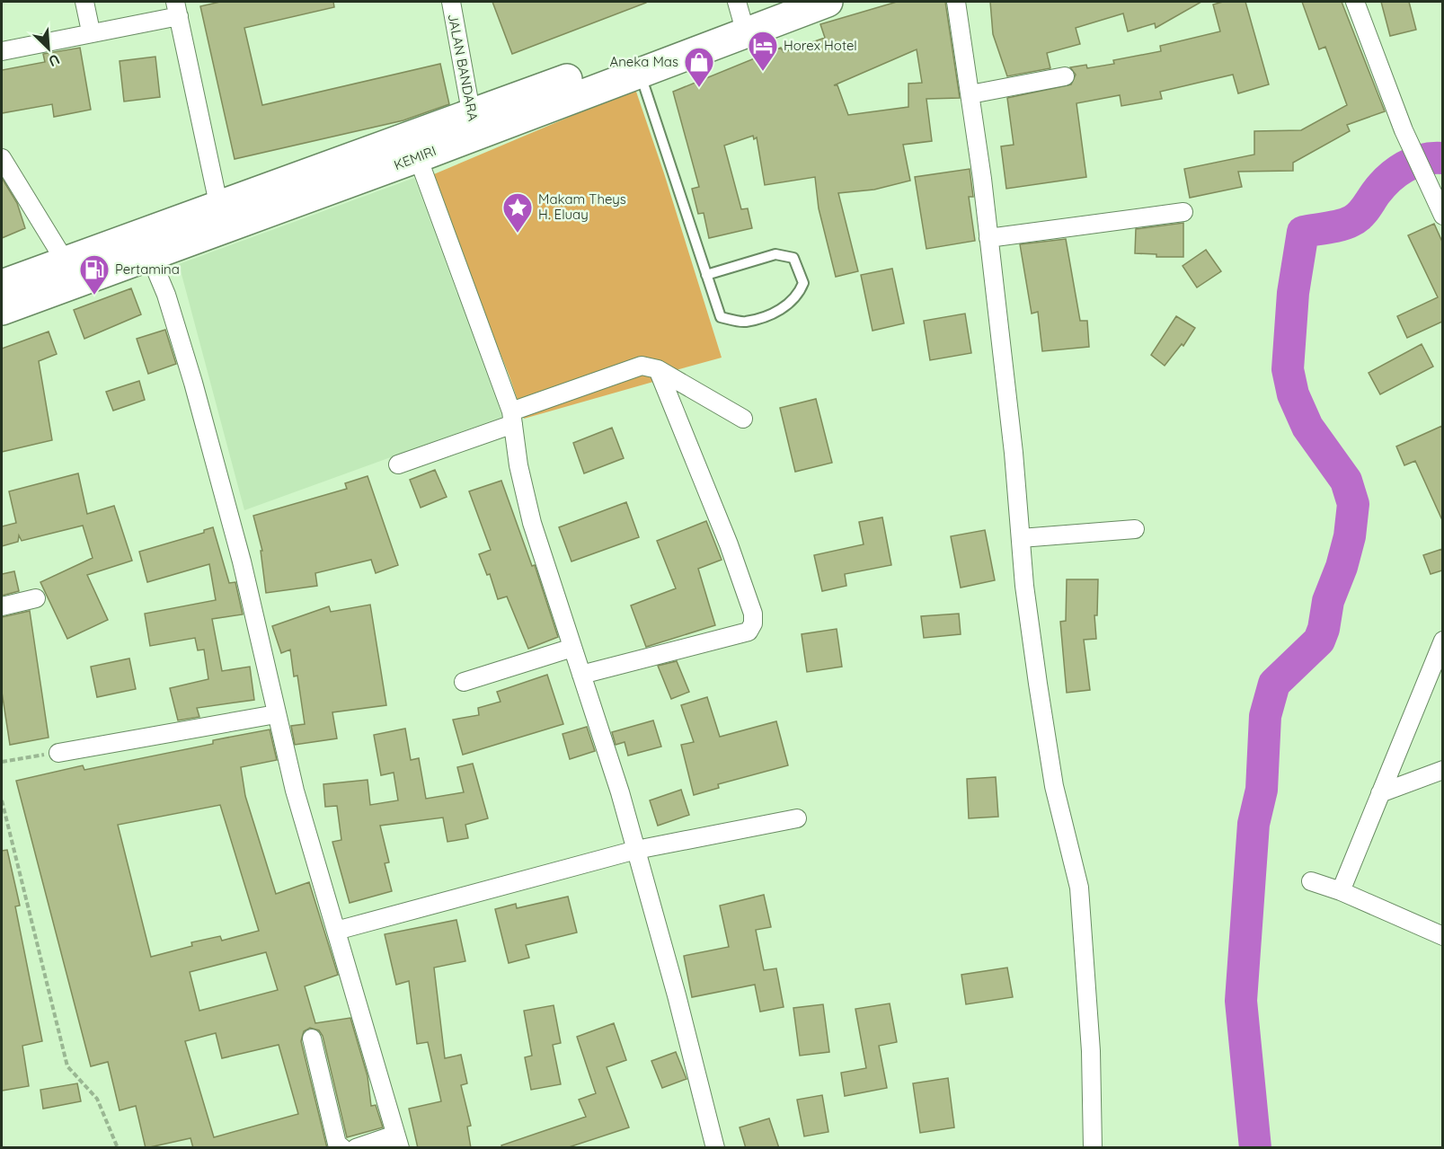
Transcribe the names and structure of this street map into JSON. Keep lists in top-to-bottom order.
{
  "streets": {
    "highway": ["KEMIRI"],
    "street": ["JALAN BANDARA"]
  },
  "crossings": [
    ["JALAN BANDARA", "KEMIRI"]
  ],
  "places": {
    "hotel": ["Horex Hotel"],
    "shop": ["Aneka Mas"],
    "place": ["Makam Theys H. Eluay"],
    "fuel station": ["Pertamina"]
  },
  "north": "bottom right"
}
